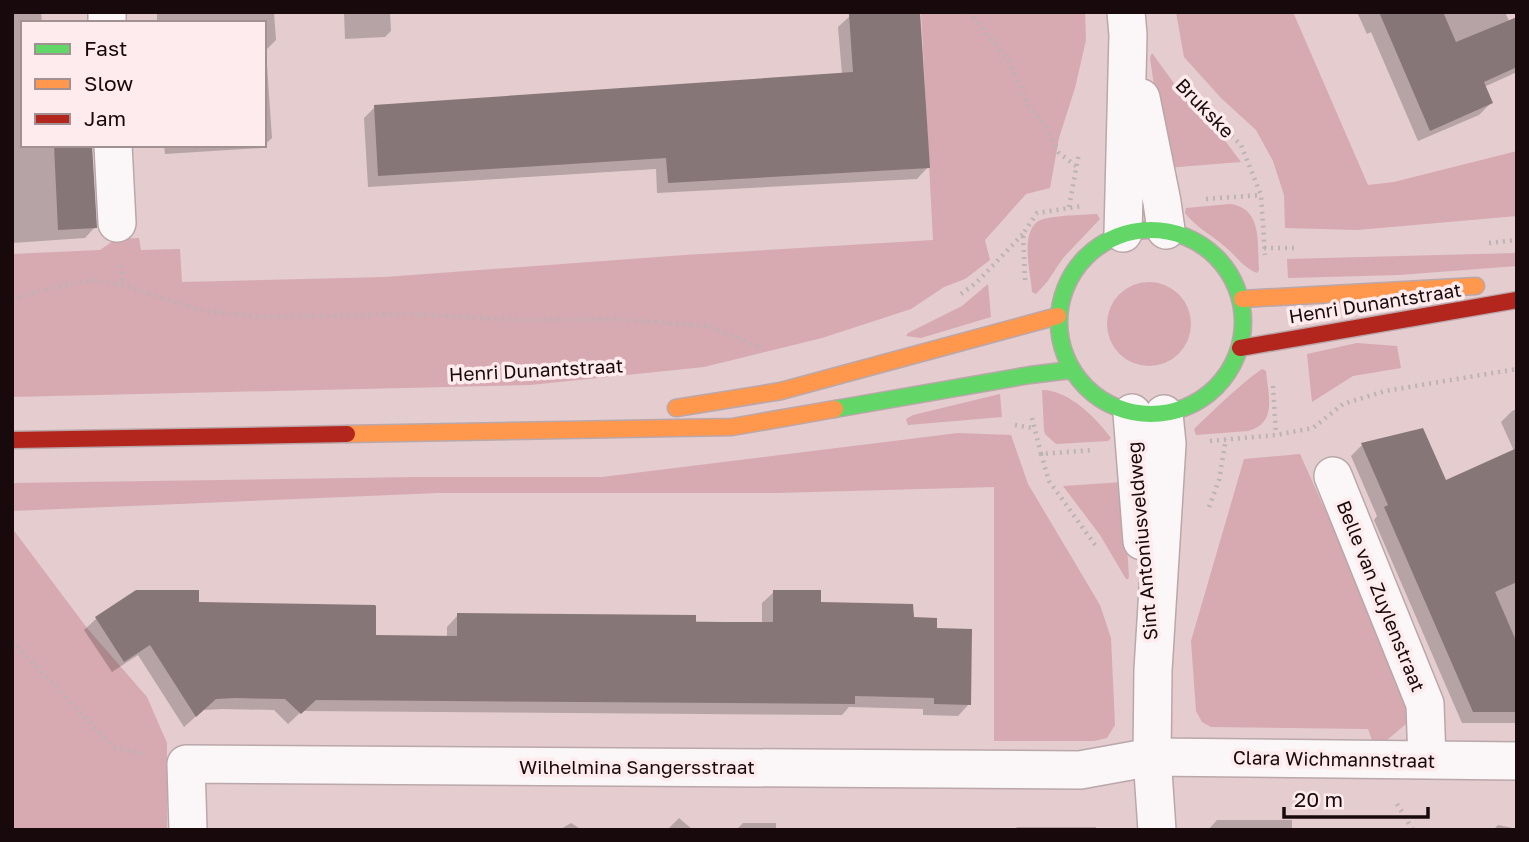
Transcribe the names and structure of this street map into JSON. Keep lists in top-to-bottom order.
{
  "streets": {
    "street": [
      "Henri Dunantstraat",
      "Sint Antoniusveldweg",
      "Belle van Zuylenstraat",
      "Clara Wichmannstraat",
      "Wilhelmina Sangersstraat"
    ],
    "path": ["Brukske"]
  },
  "crossings": [
    ["Henri Dunantstraat", "Sint Antoniusveldweg"],
    ["Sint Antoniusveldweg", "Clara Wichmannstraat"],
    ["Sint Antoniusveldweg", "Wilhelmina Sangersstraat"],
    ["Belle van Zuylenstraat", "Clara Wichmannstraat"],
    ["Clara Wichmannstraat", "Wilhelmina Sangersstraat"]
  ],
  "legend": ["Fast", "Slow", "Jam"],
  "scale_bar": "20 m"
}
